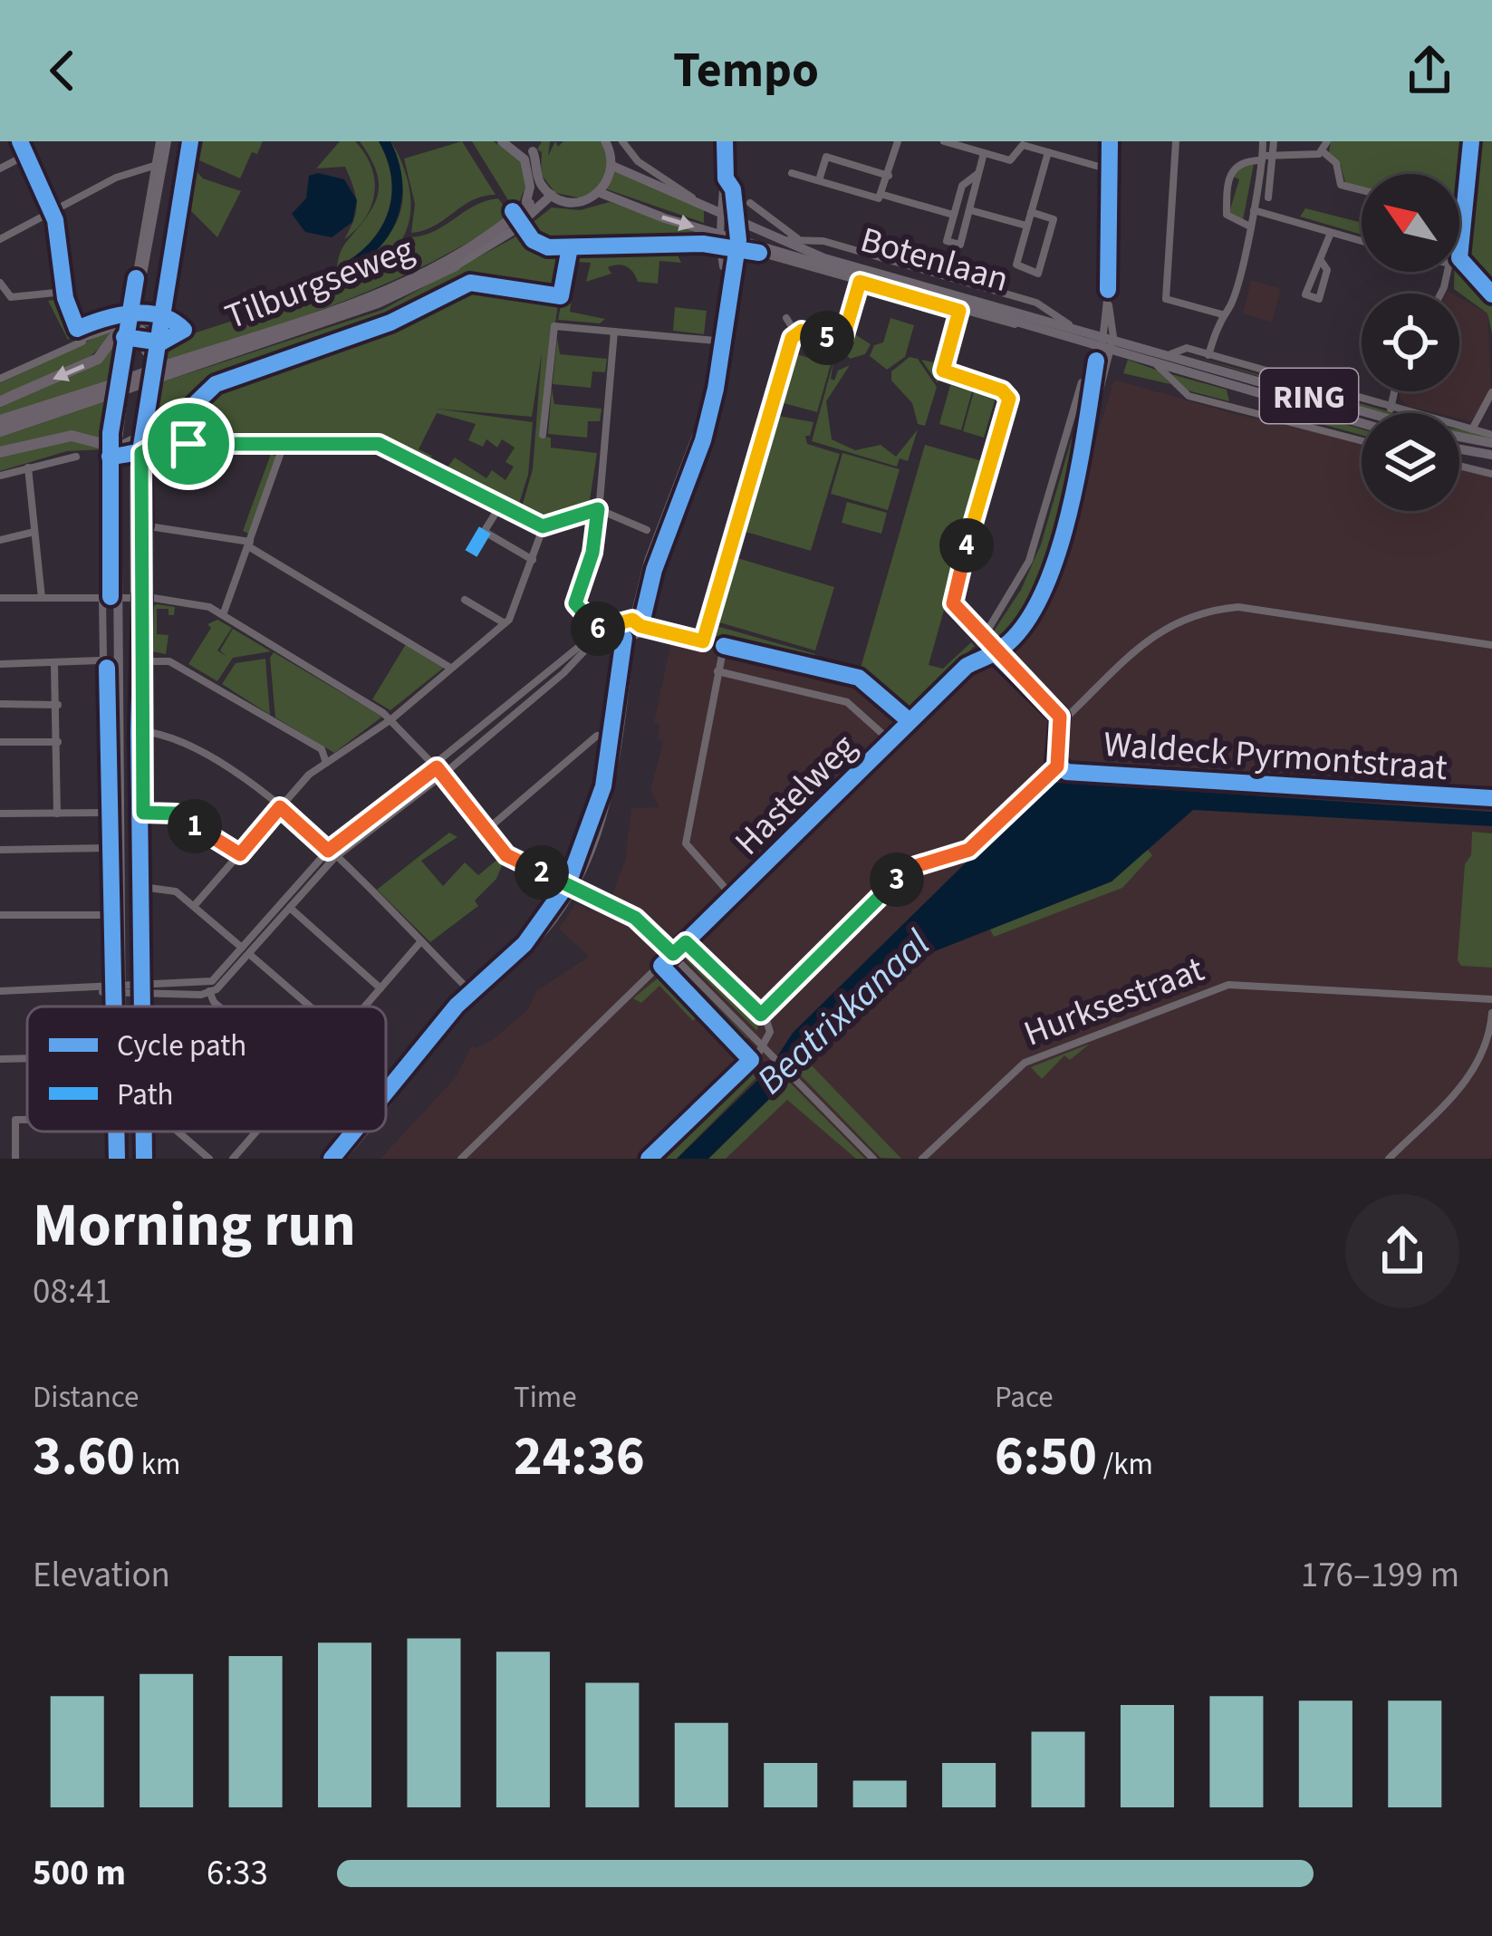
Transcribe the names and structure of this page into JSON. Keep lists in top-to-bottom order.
{
  "streets": {
    "highway": ["Tilburgseweg"],
    "main road": ["Botenlaan", "RING"],
    "street": ["Waldeck Pyrmontstraat", "Hastelweg", "Hurksestraat"]
  },
  "crossings": [
    ["Botenlaan", "RING"],
    ["Botenlaan", "Hastelweg"],
    ["Tilburgseweg", "RING"],
    ["RING", "Hastelweg"]
  ],
  "water": ["Beatrixkanaal"],
  "legend": ["Cycle path", "Path"],
  "north": "top left",
  "page": {
    "header": "Tempo",
    "pins": [
      "5",
      "4",
      "6",
      "1",
      "2",
      "3"
    ],
    "heading": ["Morning run", "08:41"],
    "stats": [
      ["Distance", "3.60 km"],
      ["Time", "24:36"],
      ["Pace", "6:50 /km"]
    ],
    "chart": ["Elevation", "176–199 m"],
    "list": [
      {
        "name": "500 m",
        "note": "6:33"
      }
    ]
  }
}
